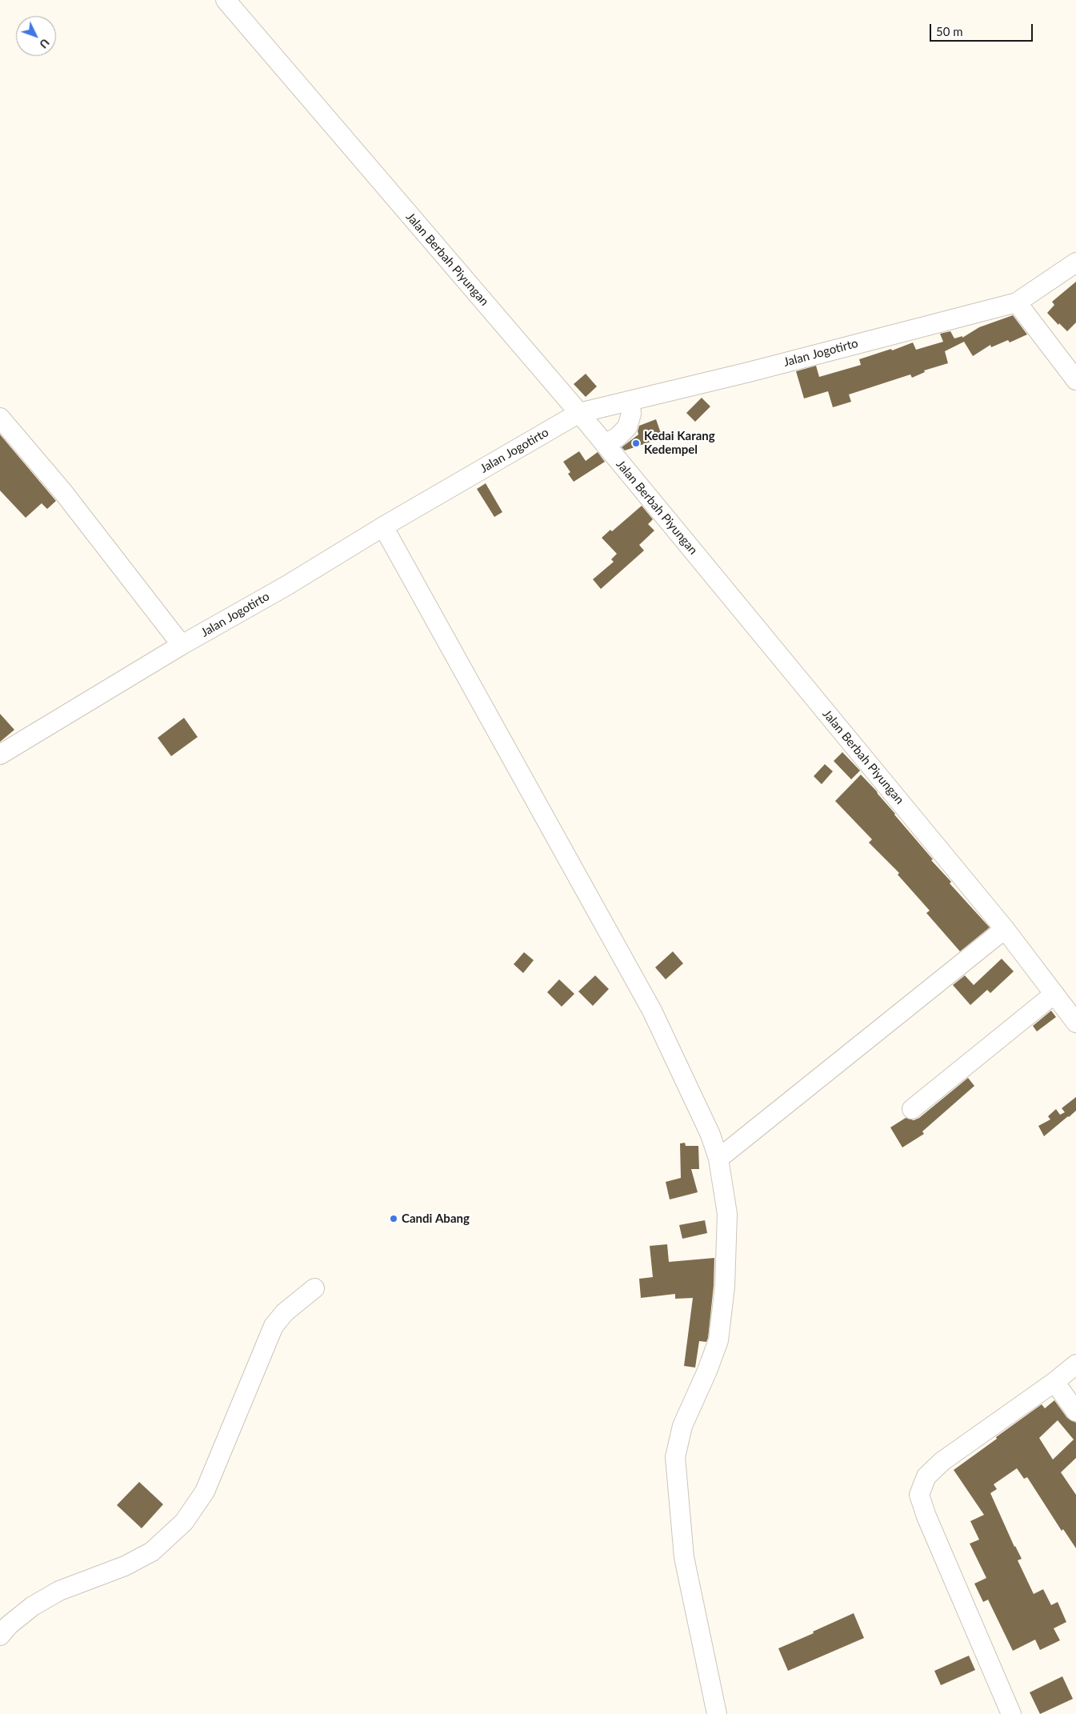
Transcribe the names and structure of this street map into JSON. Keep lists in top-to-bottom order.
{
  "streets": {
    "street": ["Jalan Berbah Piyungan", "Jalan Jogotirto"]
  },
  "crossings": [
    ["Jalan Berbah Piyungan", "Jalan Jogotirto"]
  ],
  "places": ["Kedai Karang Kedempel", "Candi Abang"],
  "scale_bar": "50 m",
  "north": "bottom right"
}
